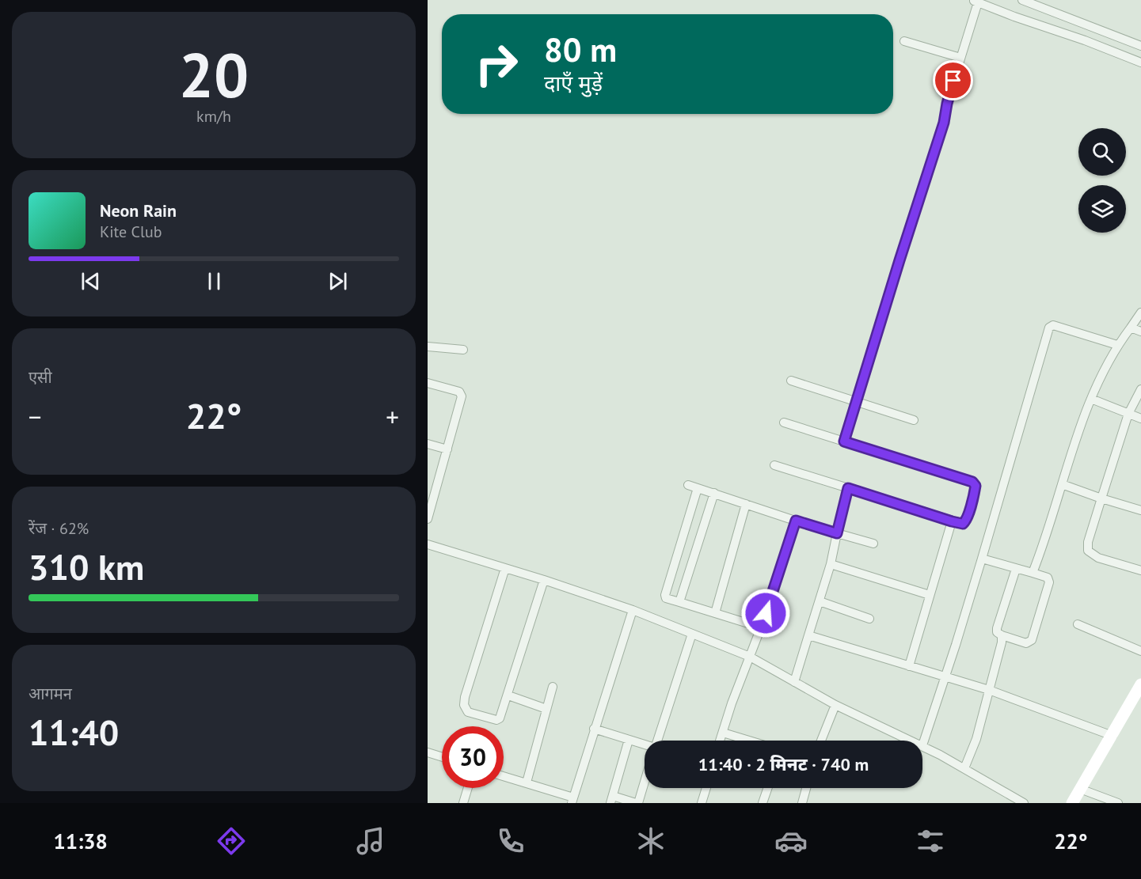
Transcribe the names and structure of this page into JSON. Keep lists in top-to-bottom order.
{
  "page": {
    "tile": [
      ["20", "km/h"],
      "एसी",
      ["रेंज · 62%", "310 km"],
      ["आगमन", "11:40"]
    ],
    "turn": ["80 m", "दाएँ मुड़ें"],
    "song": ["Neon Rain", "Kite Club"],
    "heat": ["−", "22°", "+"],
    "limit": "30",
    "trip": "11:40 · 2 मिनट · 740 m",
    "tabs": ["11:38", "22°"]
  }
}
